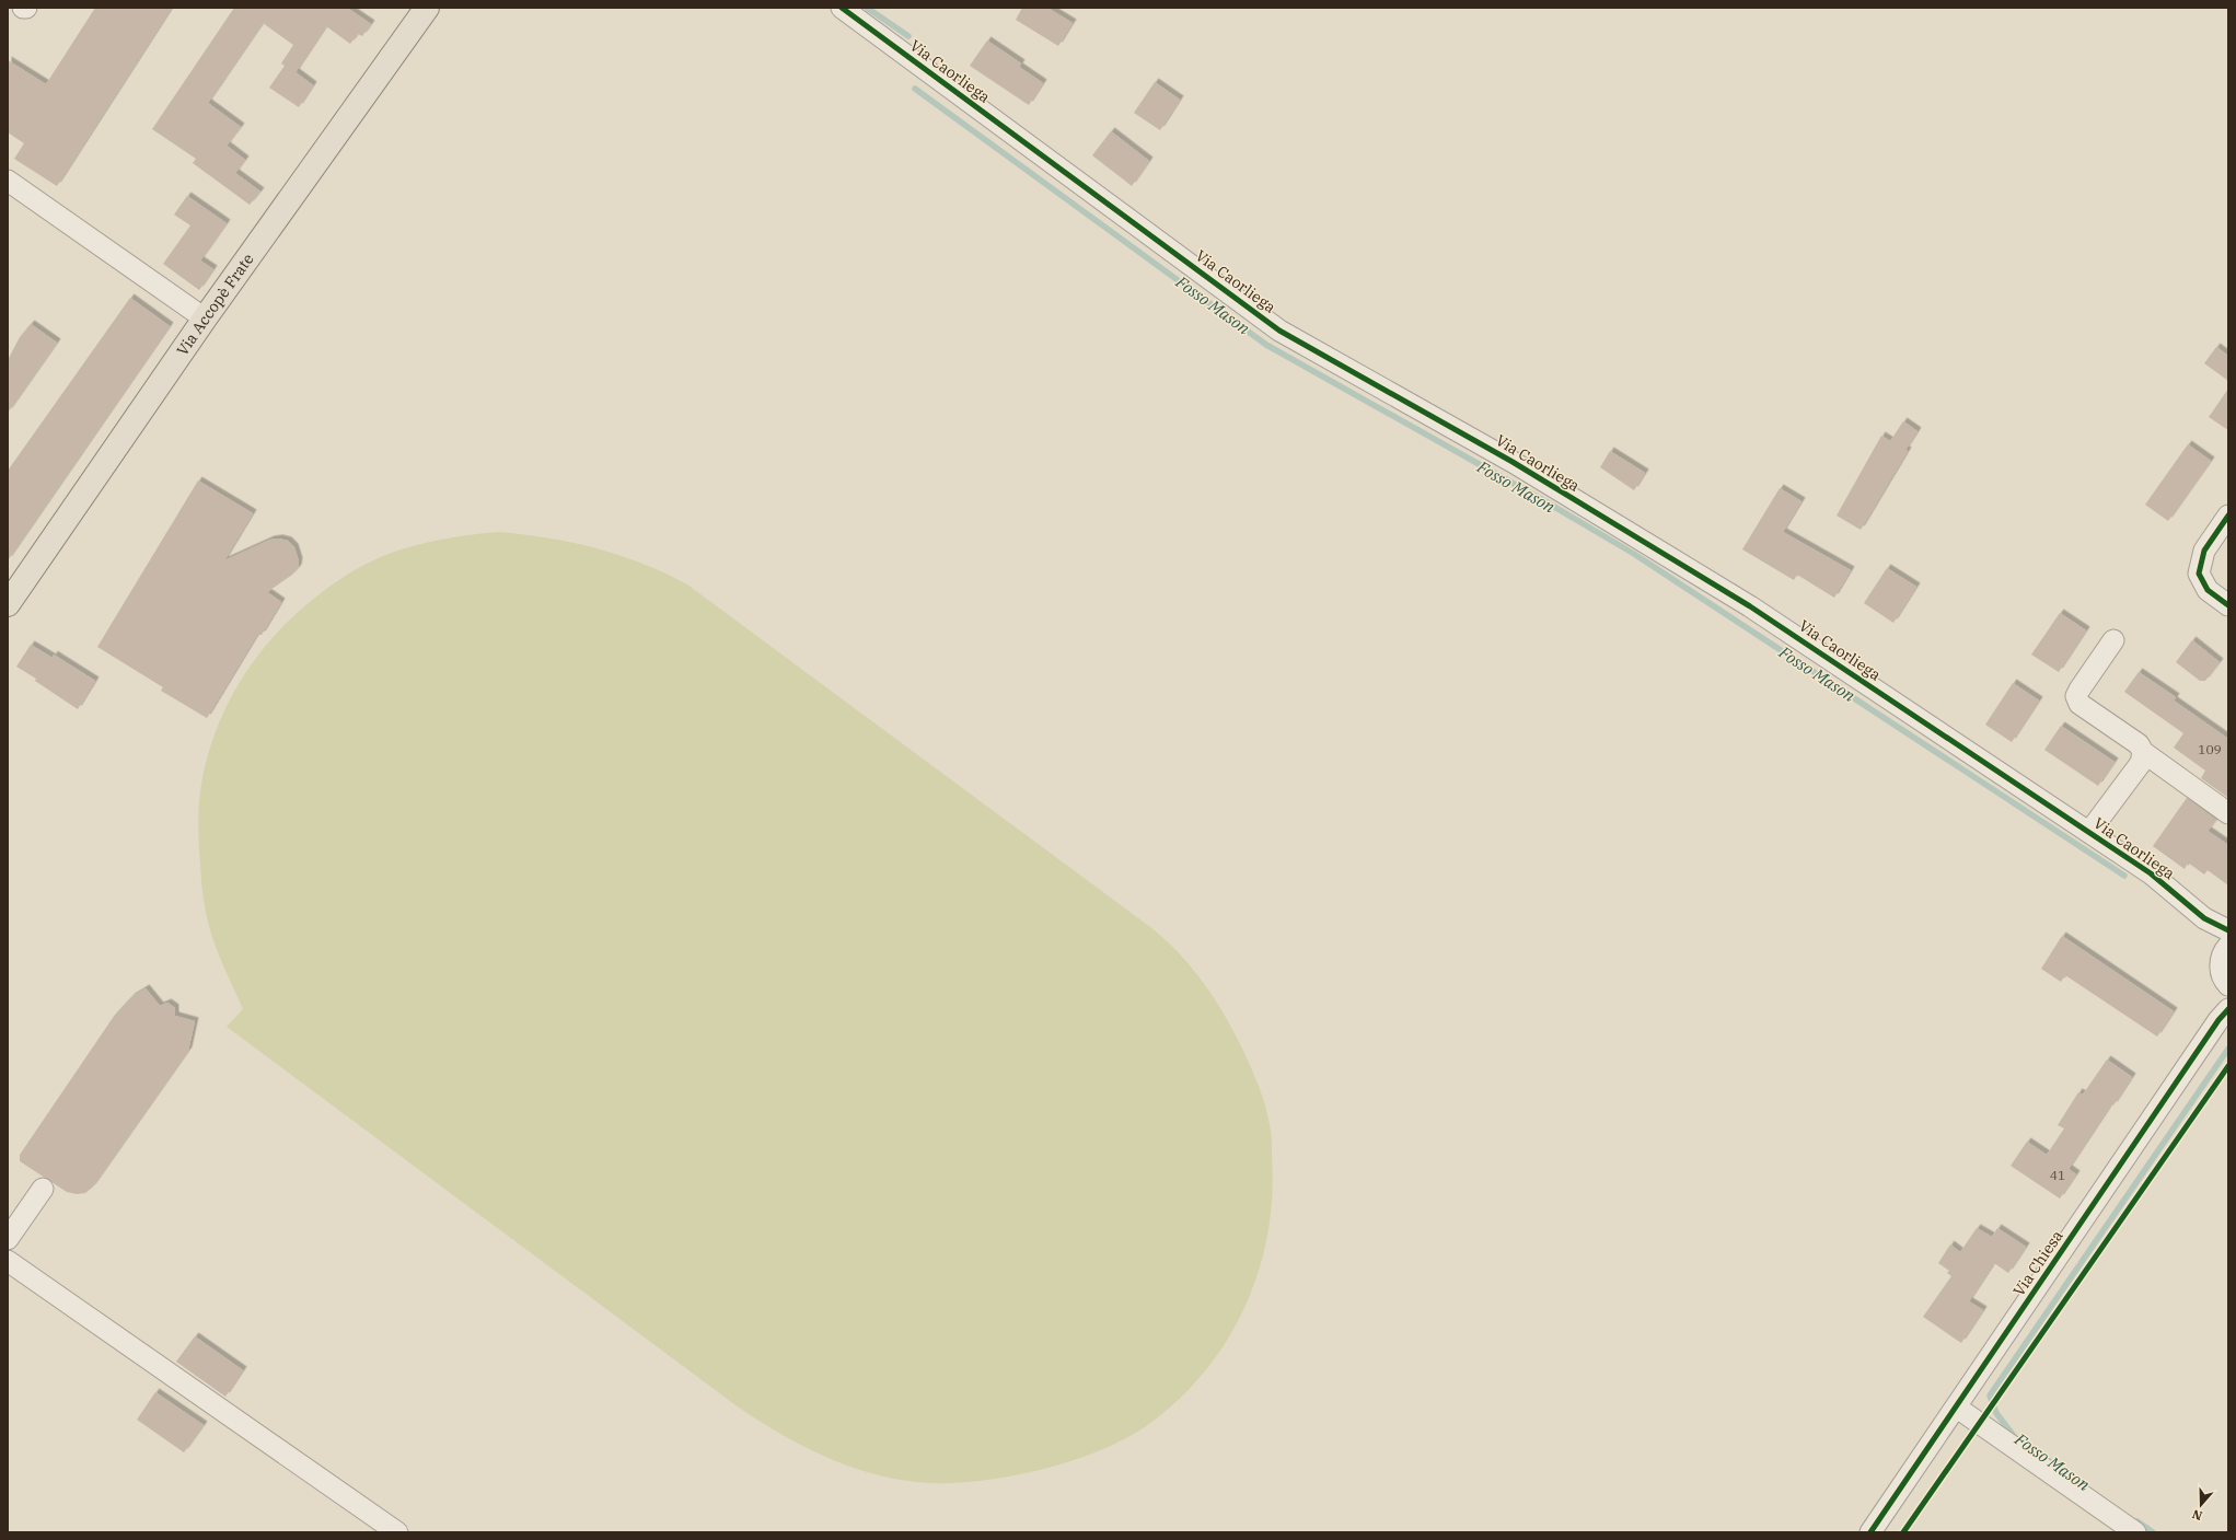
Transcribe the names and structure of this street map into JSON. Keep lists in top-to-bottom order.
{
  "streets": {
    "main road": ["Via Accopè Frate"],
    "street": ["Via Caorliega", "Via Chiesa"]
  },
  "water": ["Fosso Mason"],
  "house_numbers": ["109", "41"],
  "north": "bottom"
}
